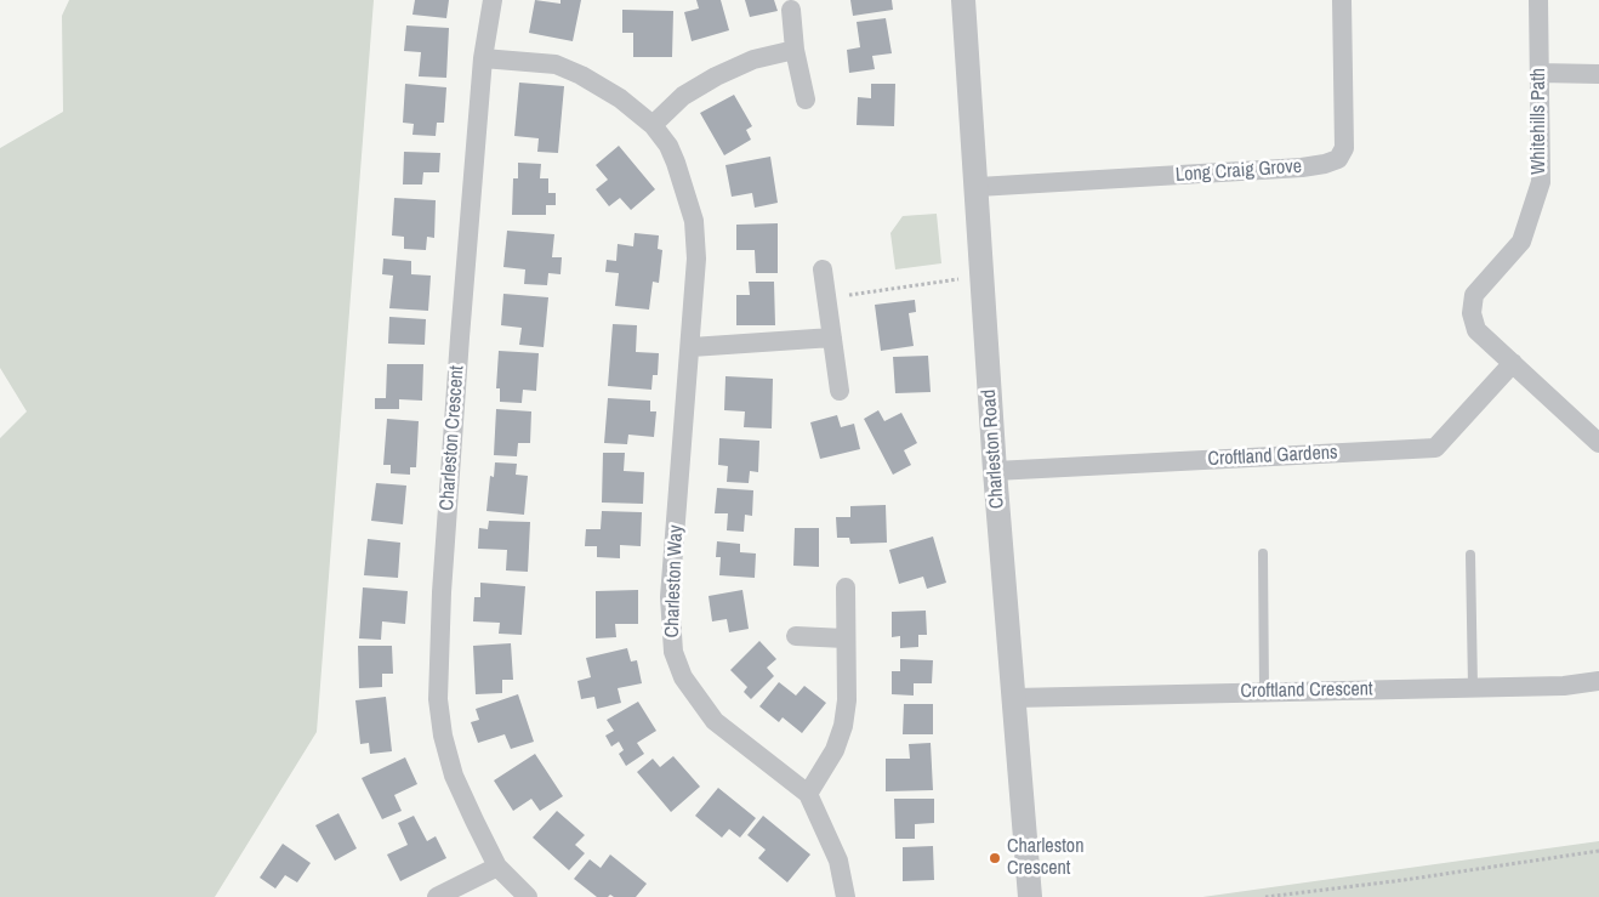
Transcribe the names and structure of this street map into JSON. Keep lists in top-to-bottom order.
{
  "streets": {
    "street": [
      "Whitehills Path",
      "Long Craig Grove",
      "Charleston Crescent",
      "Charleston Road",
      "Croftland Gardens",
      "Charleston Way",
      "Croftland Crescent"
    ]
  },
  "crossings": [
    ["Whitehills Path", "Croftland Gardens"],
    ["Long Craig Grove", "Charleston Road"],
    ["Charleston Crescent", "Charleston Way"],
    ["Charleston Road", "Croftland Gardens"],
    ["Charleston Road", "Croftland Crescent"]
  ],
  "places": ["Charleston Crescent"]
}
